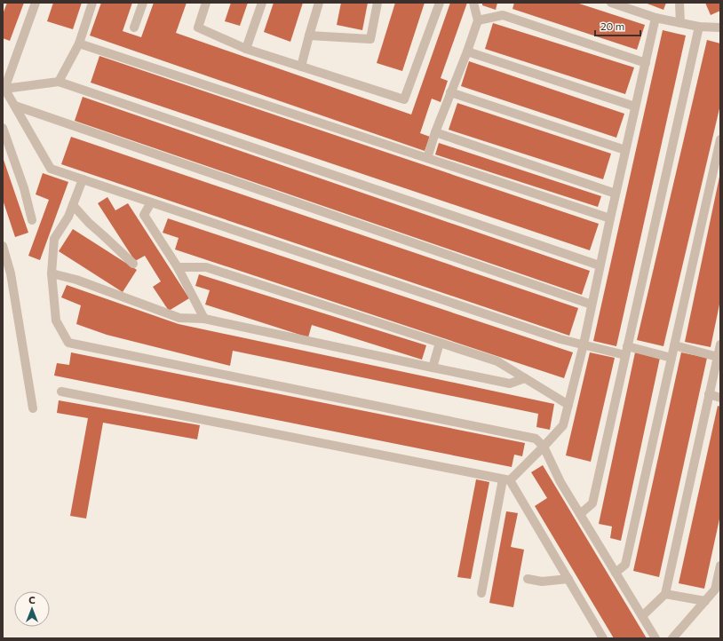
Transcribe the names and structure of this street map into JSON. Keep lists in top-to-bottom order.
{
  "scale_bar": "20 m",
  "north": "top"
}
